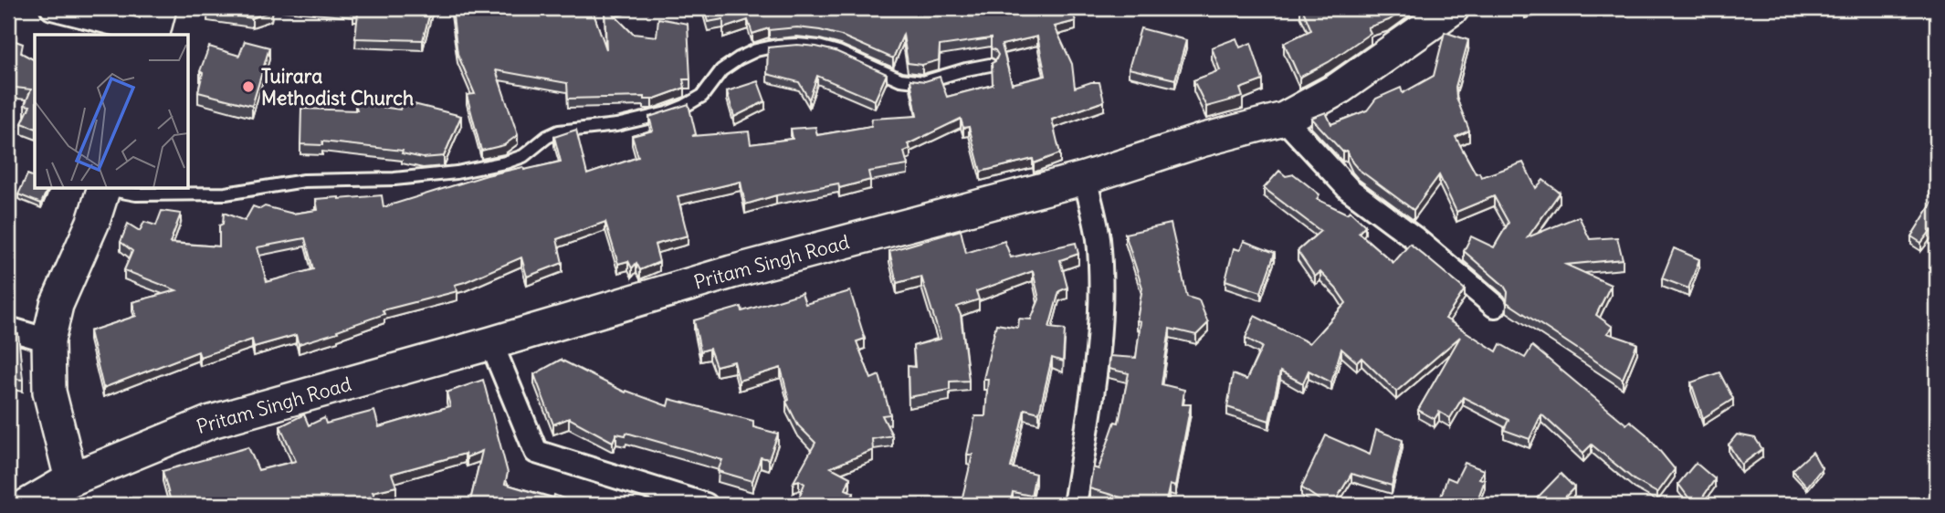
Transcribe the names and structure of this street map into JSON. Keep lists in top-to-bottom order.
{
  "streets": {
    "street": ["Pritam Singh Road"]
  },
  "places": ["Tuirara Methodist Church"]
}
